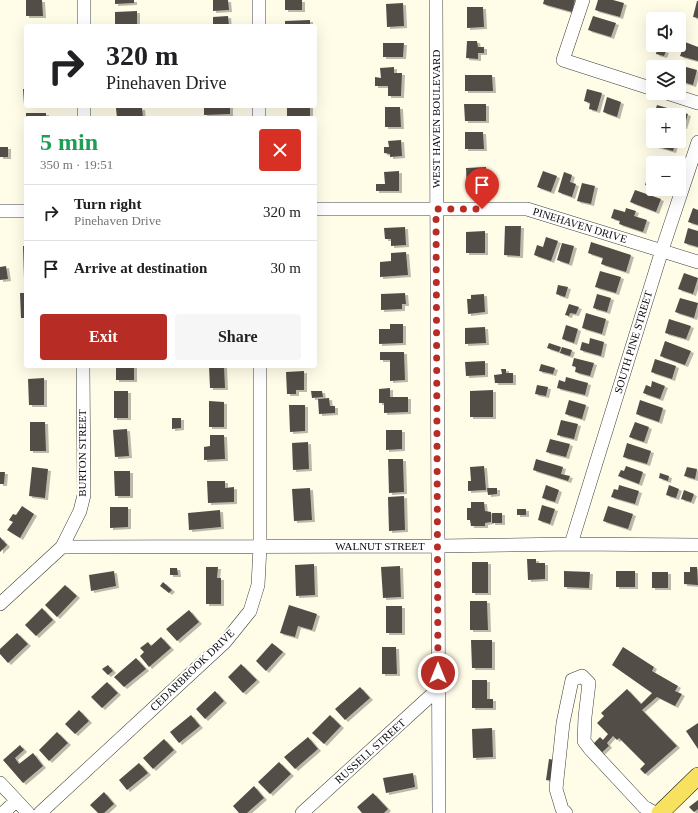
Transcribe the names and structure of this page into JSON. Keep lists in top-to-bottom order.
{
  "streets": {
    "street": [
      "WEST HAVEN BOULEVARD",
      "PINEHAVEN DRIVE",
      "SOUTH PINE STREET",
      "BURTON STREET",
      "WALNUT STREET",
      "CEDARBROOK DRIVE",
      "RUSSELL STREET"
    ]
  },
  "crossings": [
    ["WEST HAVEN BOULEVARD", "PINEHAVEN DRIVE"],
    ["WEST HAVEN BOULEVARD", "WALNUT STREET"],
    ["WEST HAVEN BOULEVARD", "RUSSELL STREET"],
    ["PINEHAVEN DRIVE", "SOUTH PINE STREET"],
    ["SOUTH PINE STREET", "WALNUT STREET"],
    ["BURTON STREET", "WALNUT STREET"],
    ["WALNUT STREET", "CEDARBROOK DRIVE"]
  ],
  "page": {
    "map_buttons": ["+", "−"],
    "turn": ["320 m", "Pinehaven Drive"],
    "heading": ["5 min", "350 m · 19:51"],
    "list": [
      {
        "name": "Turn right",
        "note": "Pinehaven Drive",
        "value": "320 m"
      },
      {
        "name": "Arrive at destination",
        "value": "30 m"
      }
    ],
    "buttons": ["Exit", "Share"]
  }
}
